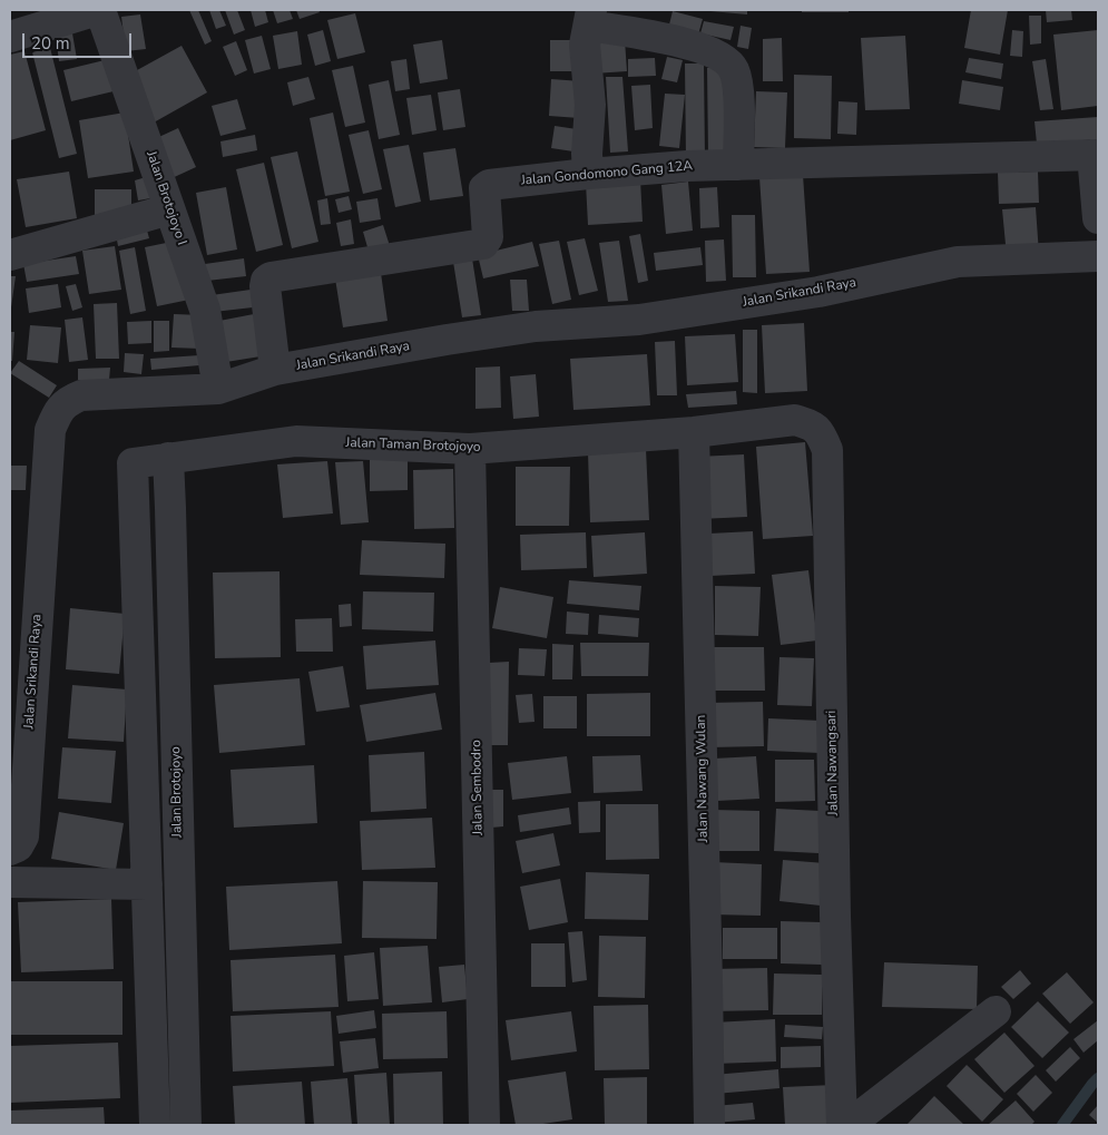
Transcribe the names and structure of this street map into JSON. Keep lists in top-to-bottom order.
{
  "streets": {
    "street": [
      "Jalan Gondomono Gang 12A",
      "Jalan Brotojoyo I",
      "Jalan Srikandi Raya",
      "Jalan Taman Brotojoyo",
      "Jalan Nawangsari",
      "Jalan Nawang Wulan",
      "Jalan Sembodro",
      "Jalan Brotojoyo"
    ]
  },
  "crossings": [
    ["Jalan Gondomono Gang 12A", "Jalan Srikandi Raya"],
    ["Jalan Brotojoyo I", "Jalan Srikandi Raya"],
    ["Jalan Taman Brotojoyo", "Jalan Nawangsari"],
    ["Jalan Taman Brotojoyo", "Jalan Nawang Wulan"],
    ["Jalan Taman Brotojoyo", "Jalan Sembodro"],
    ["Jalan Taman Brotojoyo", "Jalan Brotojoyo"]
  ],
  "scale_bar": "20 m"
}
